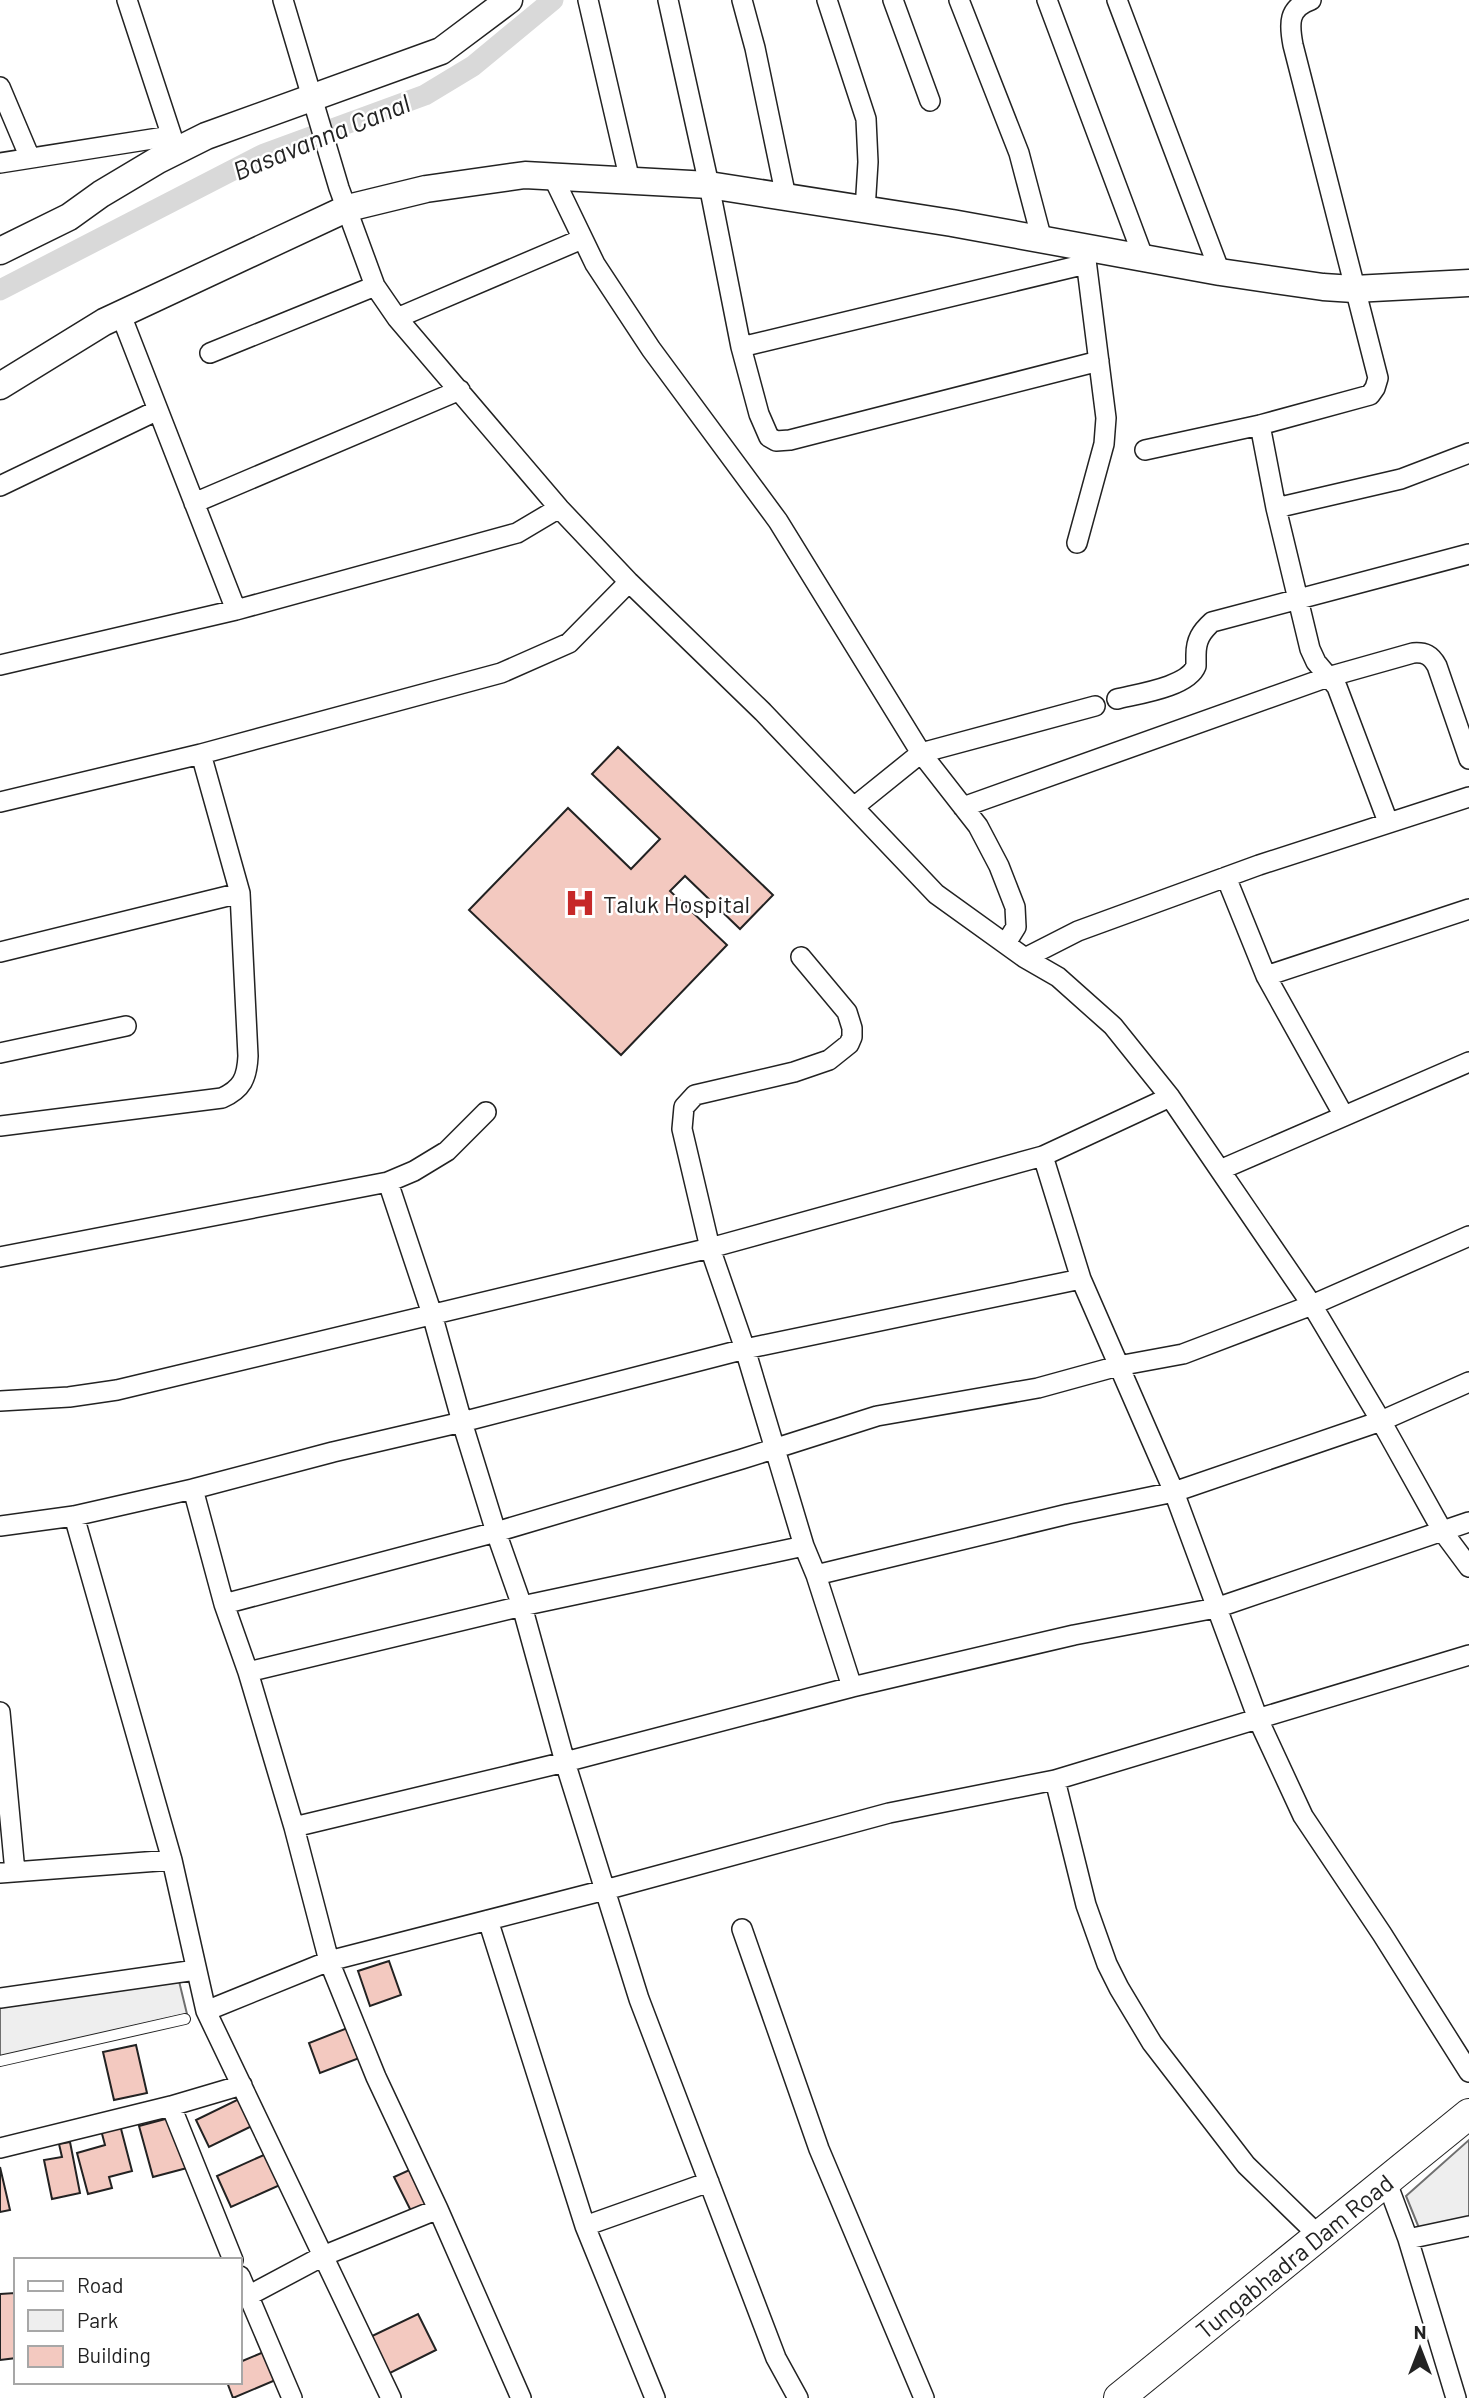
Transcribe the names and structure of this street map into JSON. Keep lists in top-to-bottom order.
{
  "streets": {
    "main road": ["Tungabhadra Dam Road"]
  },
  "water": ["Basavanna Canal"],
  "places": {
    "hospital": ["Taluk Hospital"]
  },
  "legend": ["Road", "Park", "Building"],
  "north": "top"
}
